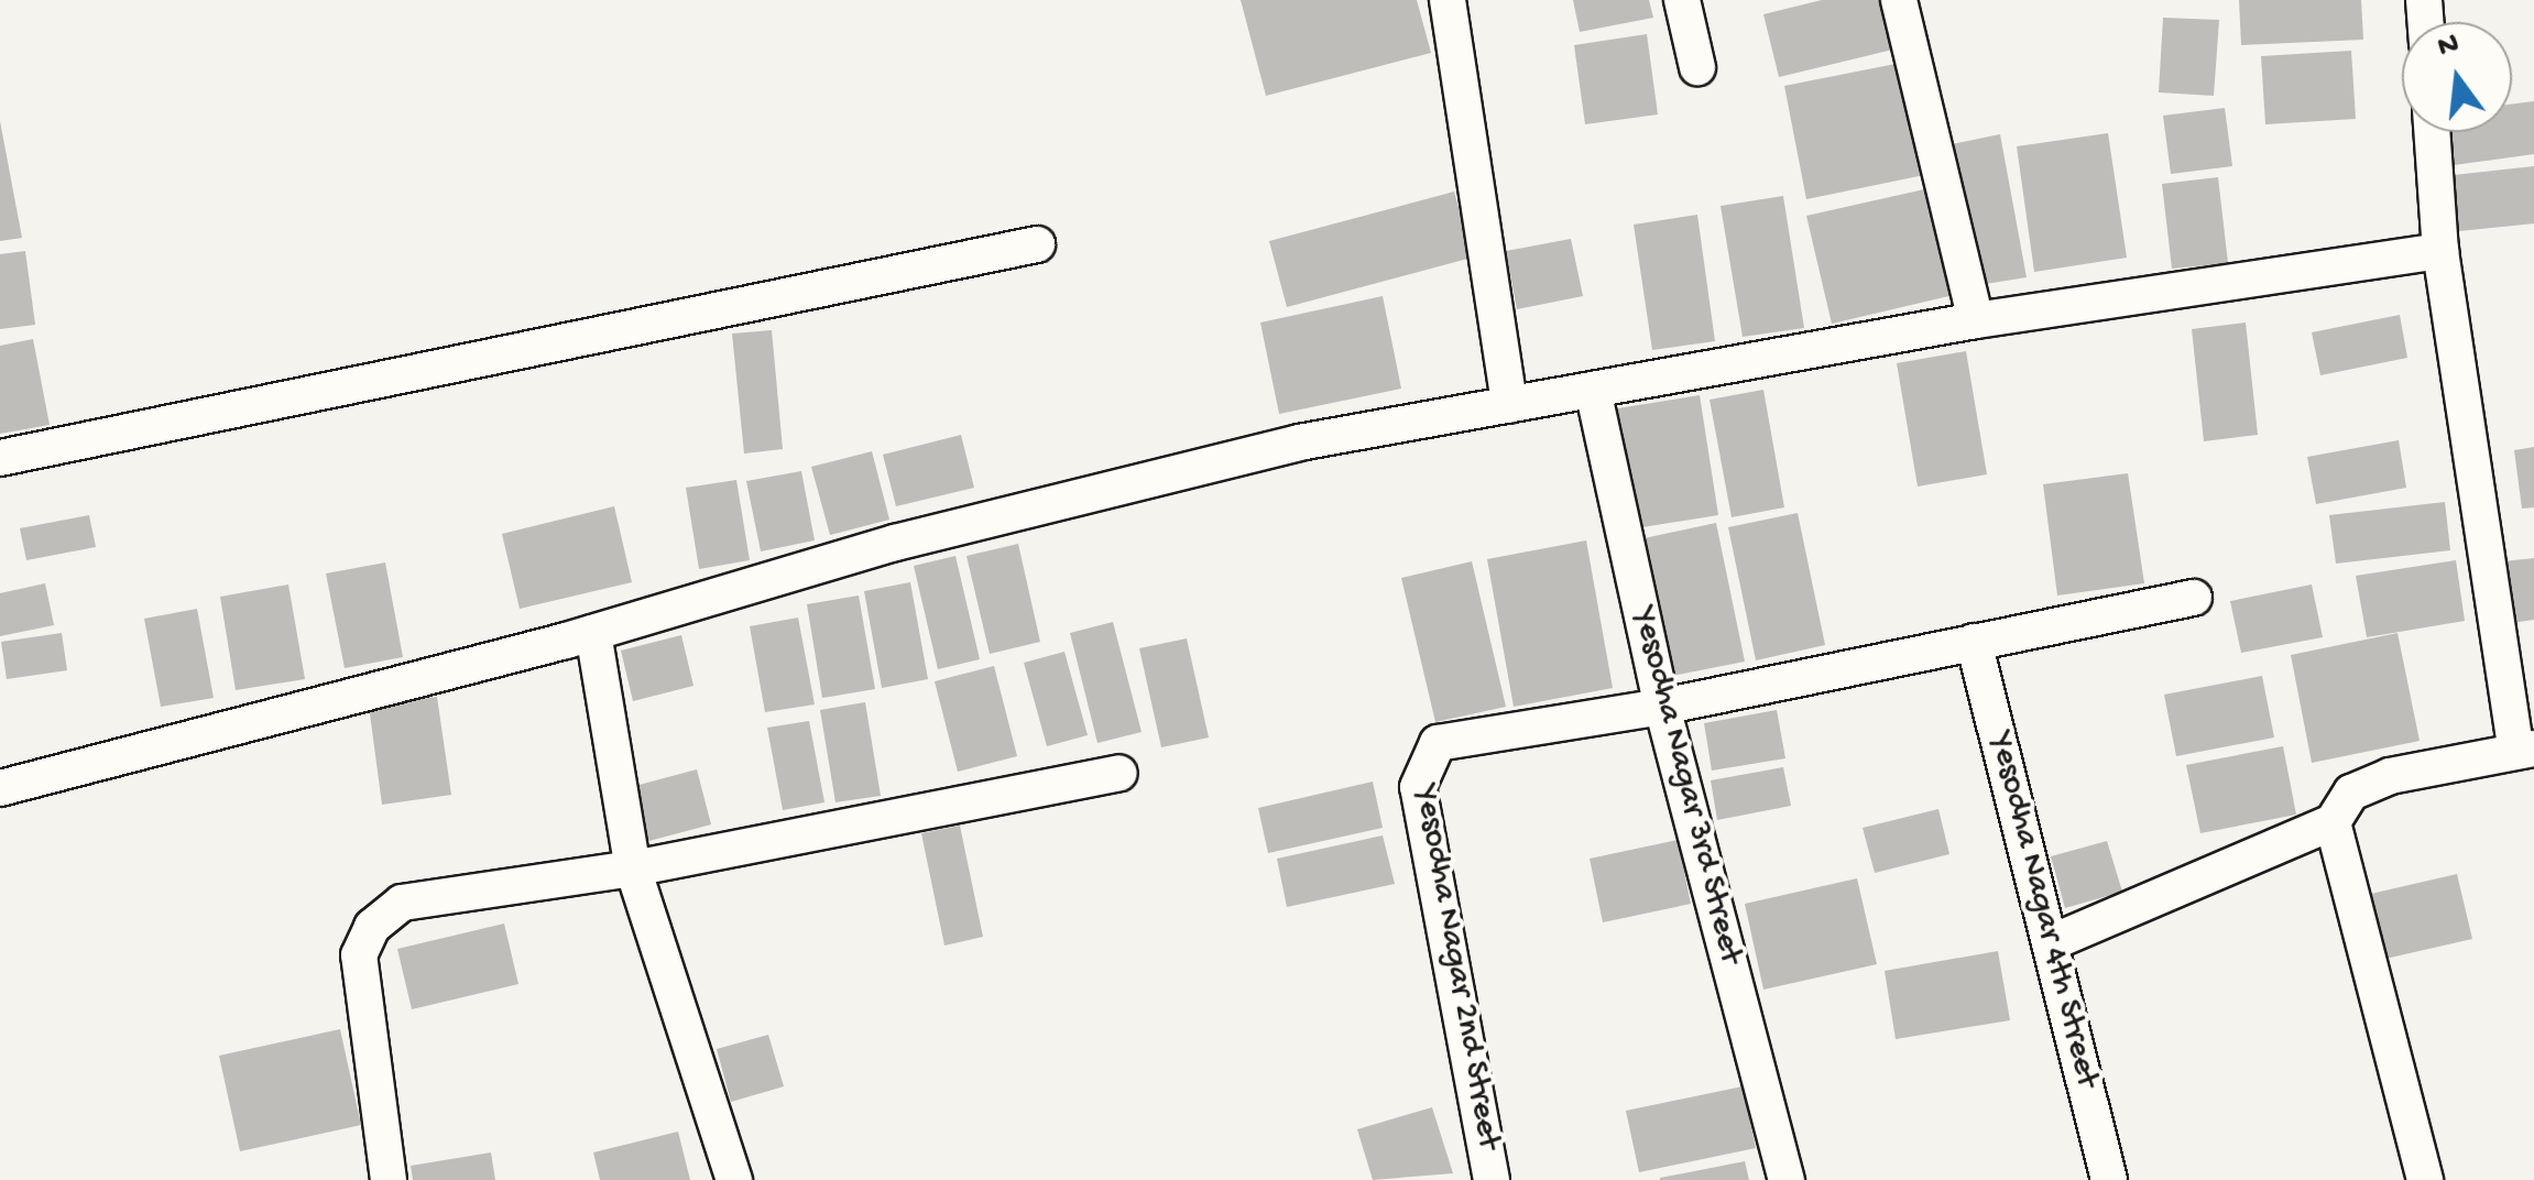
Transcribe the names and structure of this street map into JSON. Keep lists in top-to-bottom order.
{
  "streets": {
    "street": ["Yesodha Nagar 3rd Street", "Yesodha Nagar 4th Street", "Yesodha Nagar 2nd Street"]
  },
  "crossings": [
    ["Yesodha Nagar 3rd Street", "Yesodha Nagar 2nd Street"]
  ],
  "north": "top"
}
